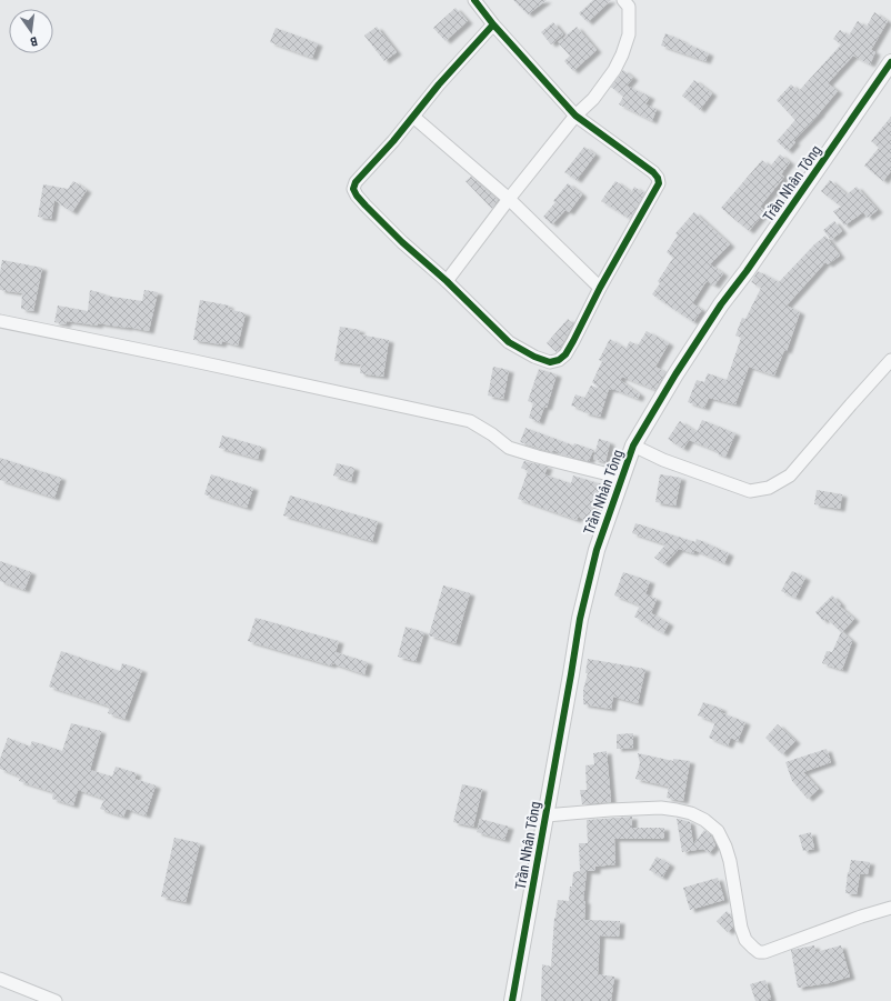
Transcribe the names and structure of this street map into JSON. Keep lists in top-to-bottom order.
{
  "streets": {
    "street": ["Trần Nhân Tông"]
  },
  "north": "bottom"
}
